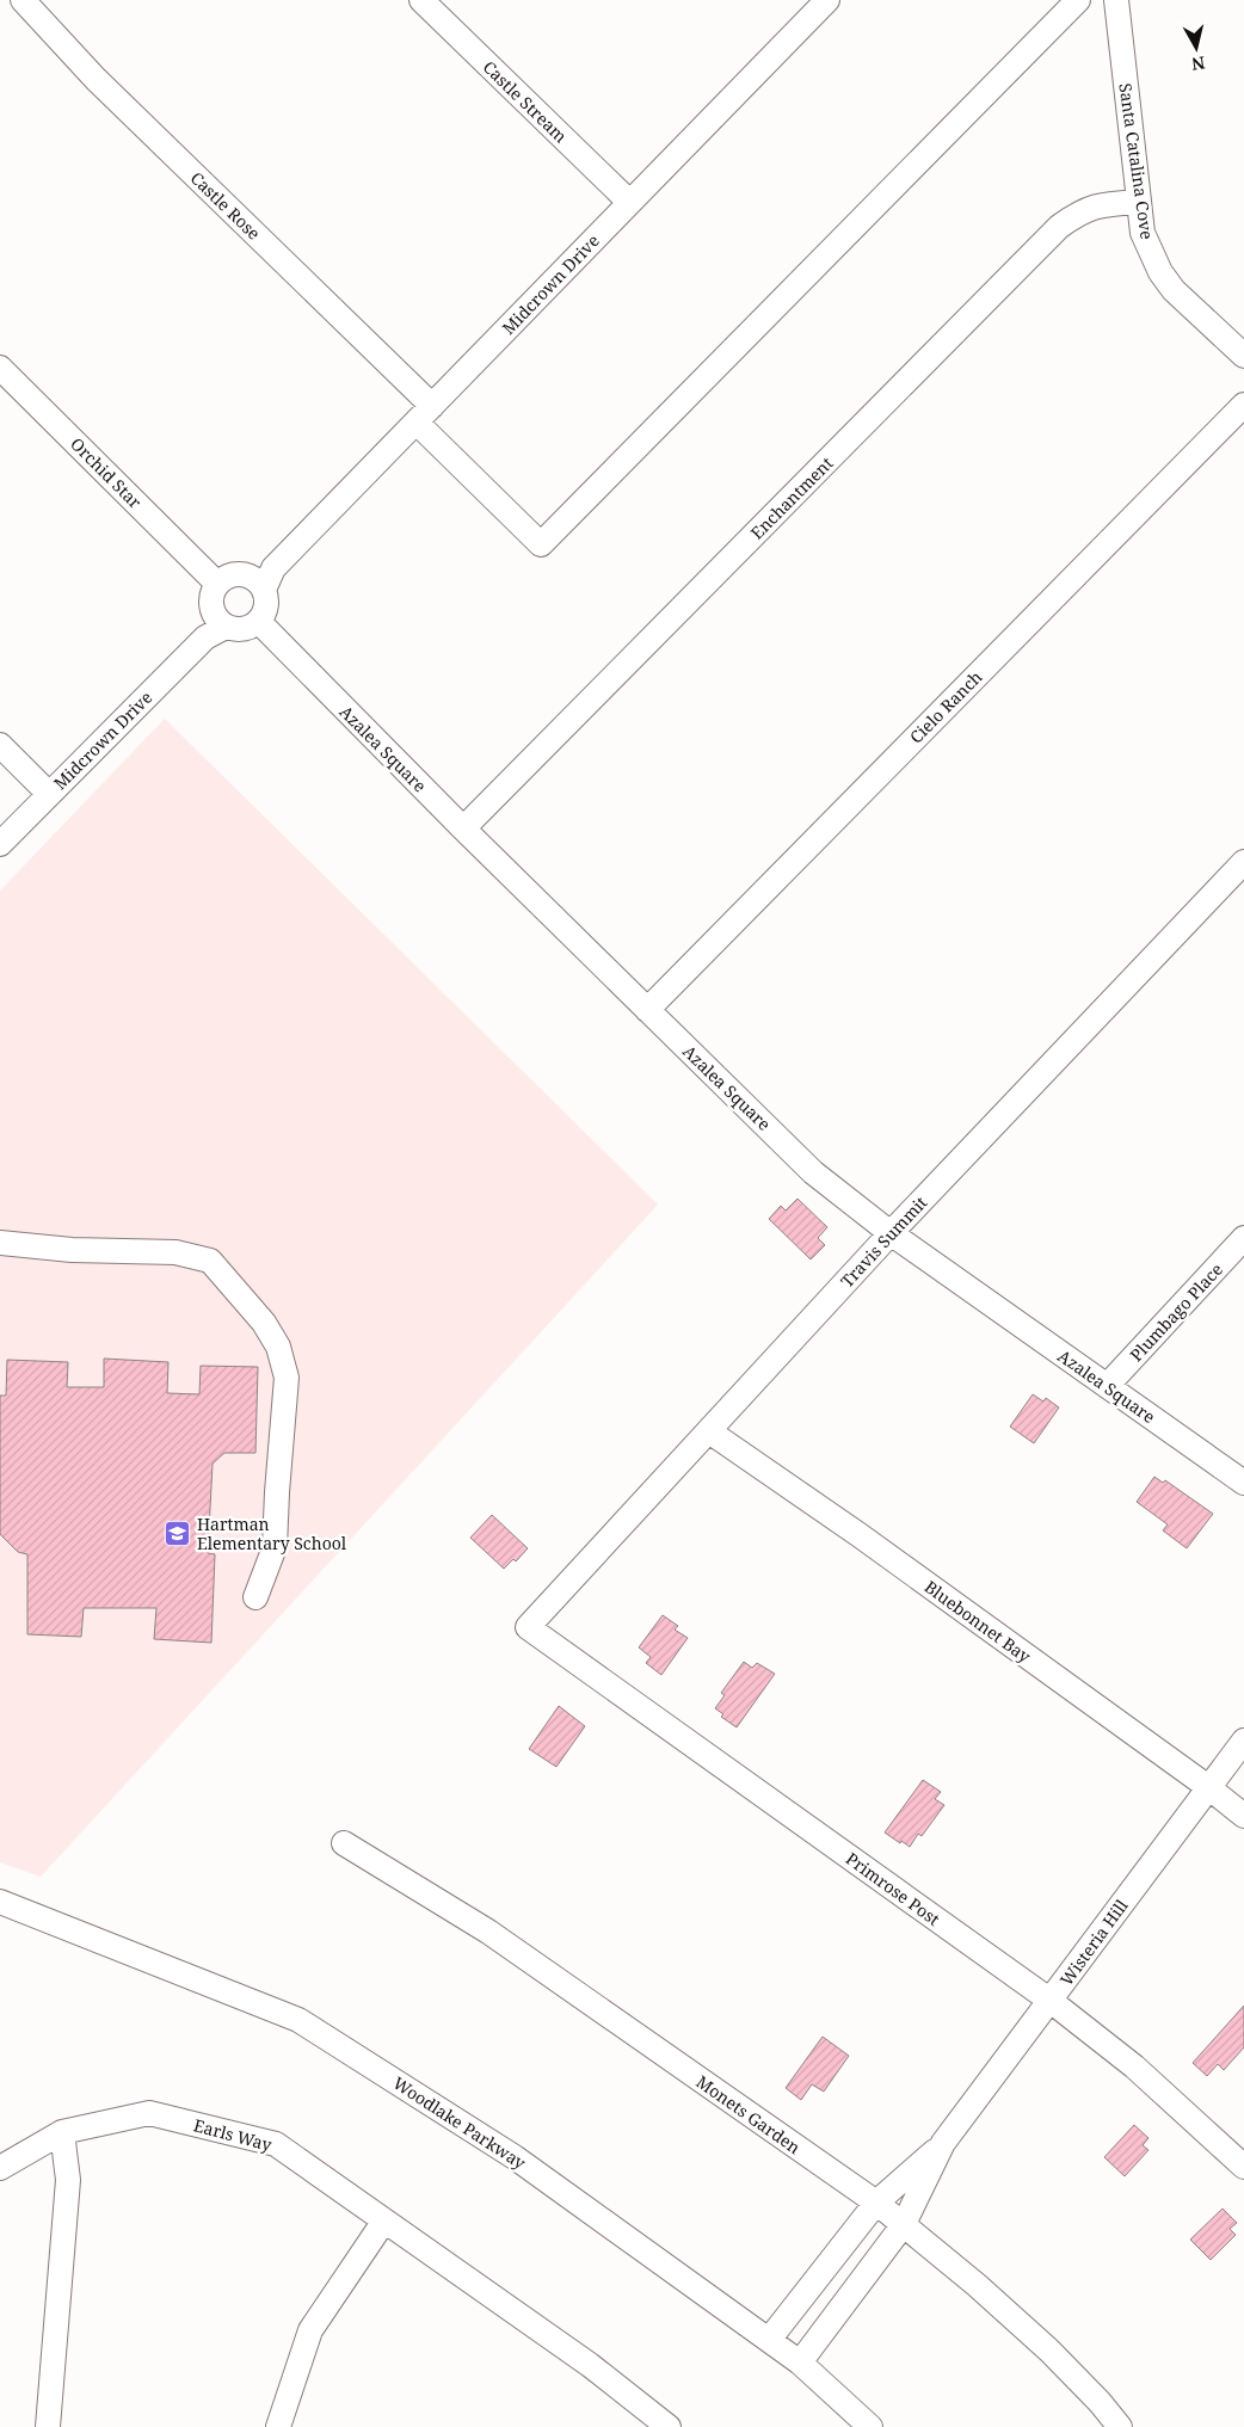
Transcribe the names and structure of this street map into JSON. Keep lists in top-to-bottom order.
{
  "streets": {
    "street": [
      "Castle Stream",
      "Santa Catalina Cove",
      "Castle Rose",
      "Midcrown Drive",
      "Orchid Star",
      "Enchantment",
      "Cielo Ranch",
      "Azalea Square",
      "Travis Summit",
      "Plumbago Place",
      "Bluebonnet Bay",
      "Primrose Post",
      "Wisteria Hill",
      "Monets Garden",
      "Woodlake Parkway",
      "Earls Way"
    ]
  },
  "crossings": [
    ["Castle Stream", "Midcrown Drive"],
    ["Santa Catalina Cove", "Enchantment"],
    ["Castle Rose", "Midcrown Drive"],
    ["Midcrown Drive", "Orchid Star"],
    ["Midcrown Drive", "Azalea Square"],
    ["Orchid Star", "Azalea Square"],
    ["Enchantment", "Azalea Square"],
    ["Cielo Ranch", "Azalea Square"],
    ["Azalea Square", "Travis Summit"],
    ["Azalea Square", "Plumbago Place"],
    ["Travis Summit", "Bluebonnet Bay"],
    ["Travis Summit", "Primrose Post"],
    ["Bluebonnet Bay", "Wisteria Hill"],
    ["Primrose Post", "Wisteria Hill"],
    ["Wisteria Hill", "Monets Garden"],
    ["Wisteria Hill", "Woodlake Parkway"]
  ],
  "places": {
    "school or university": ["Hartman Elementary School"]
  },
  "north": "bottom"
}
